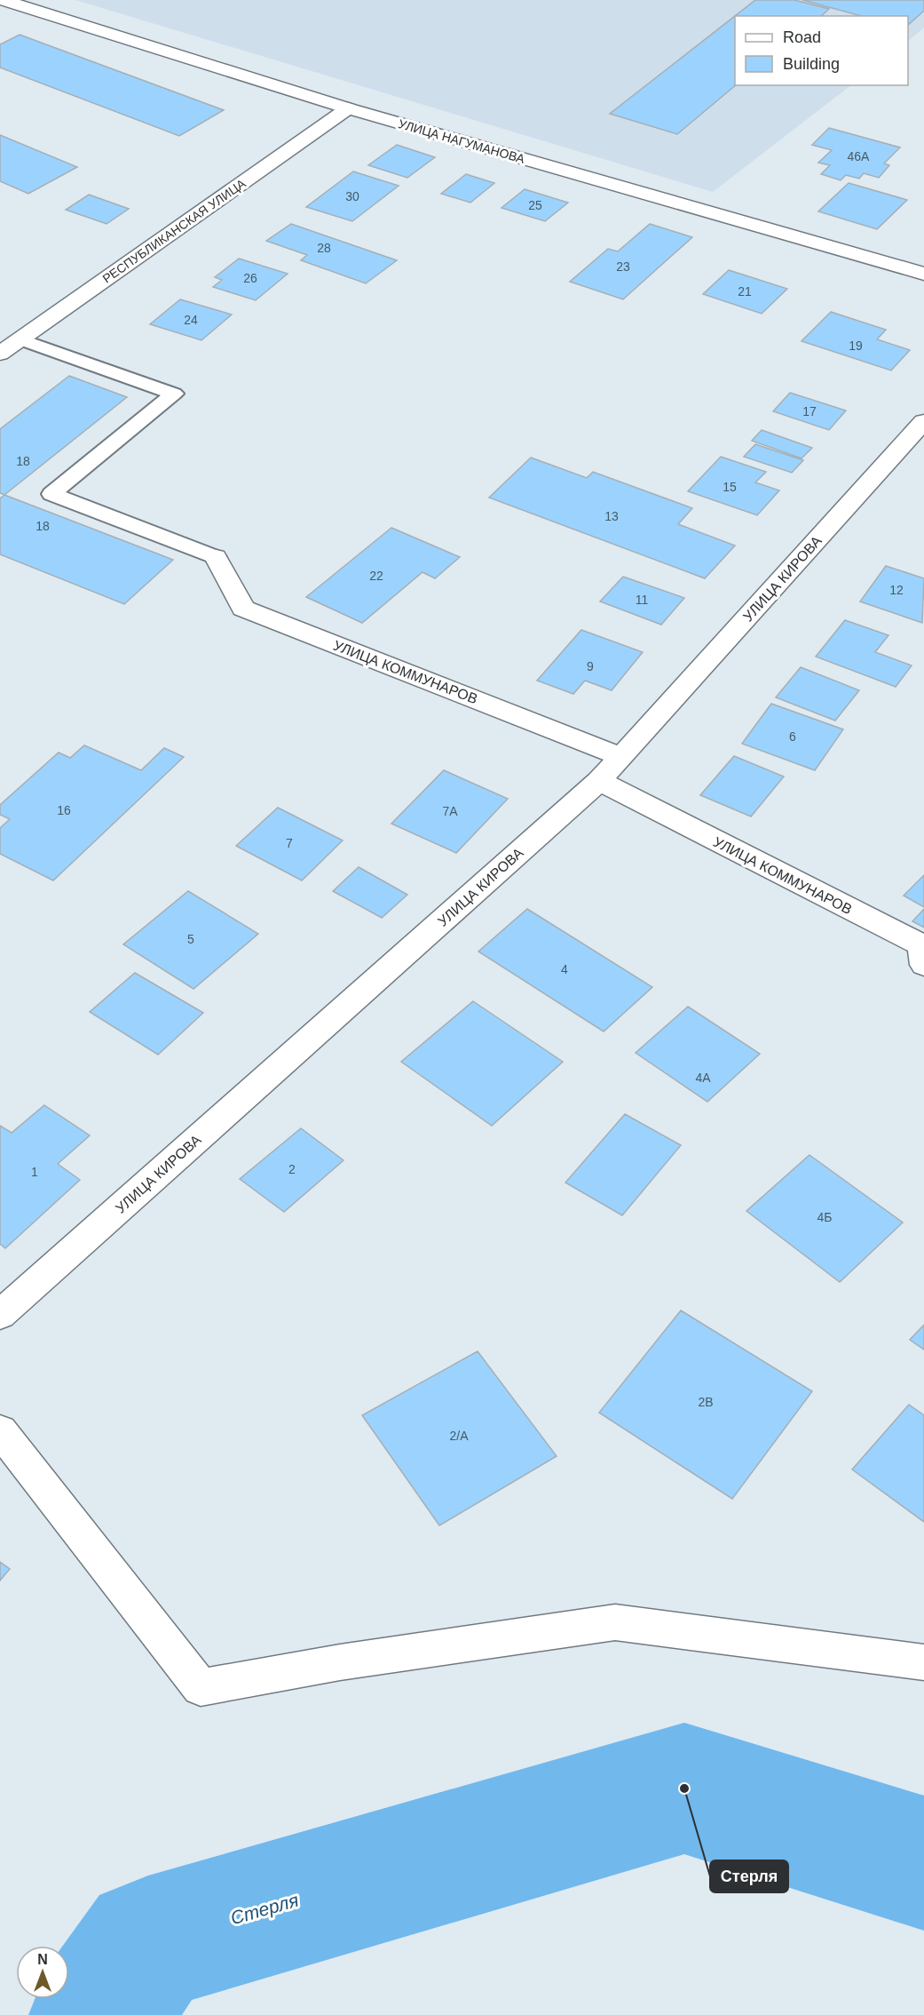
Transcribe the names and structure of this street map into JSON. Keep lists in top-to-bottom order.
{
  "streets": {
    "street": [
      "УЛИЦА НАГУМАНОВА",
      "РЕСПУБЛИКАНСКАЯ УЛИЦА",
      "УЛИЦА КИРОВА",
      "УЛИЦА КОММУНАРОВ"
    ]
  },
  "crossings": [
    ["УЛИЦА НАГУМАНОВА", "РЕСПУБЛИКАНСКАЯ УЛИЦА"],
    ["УЛИЦА КИРОВА", "УЛИЦА КОММУНАРОВ"]
  ],
  "water": ["Стерля"],
  "places": ["Стерля"],
  "house_numbers": [
    "46А",
    "30",
    "25",
    "28",
    "23",
    "26",
    "21",
    "24",
    "19",
    "17",
    "18",
    "15",
    "13",
    "18",
    "22",
    "12",
    "11",
    "9",
    "6",
    "16",
    "7А",
    "7",
    "5",
    "4",
    "4А",
    "2",
    "1",
    "4Б",
    "2В",
    "2/А"
  ],
  "legend": ["Road", "Building"],
  "north": "top"
}
